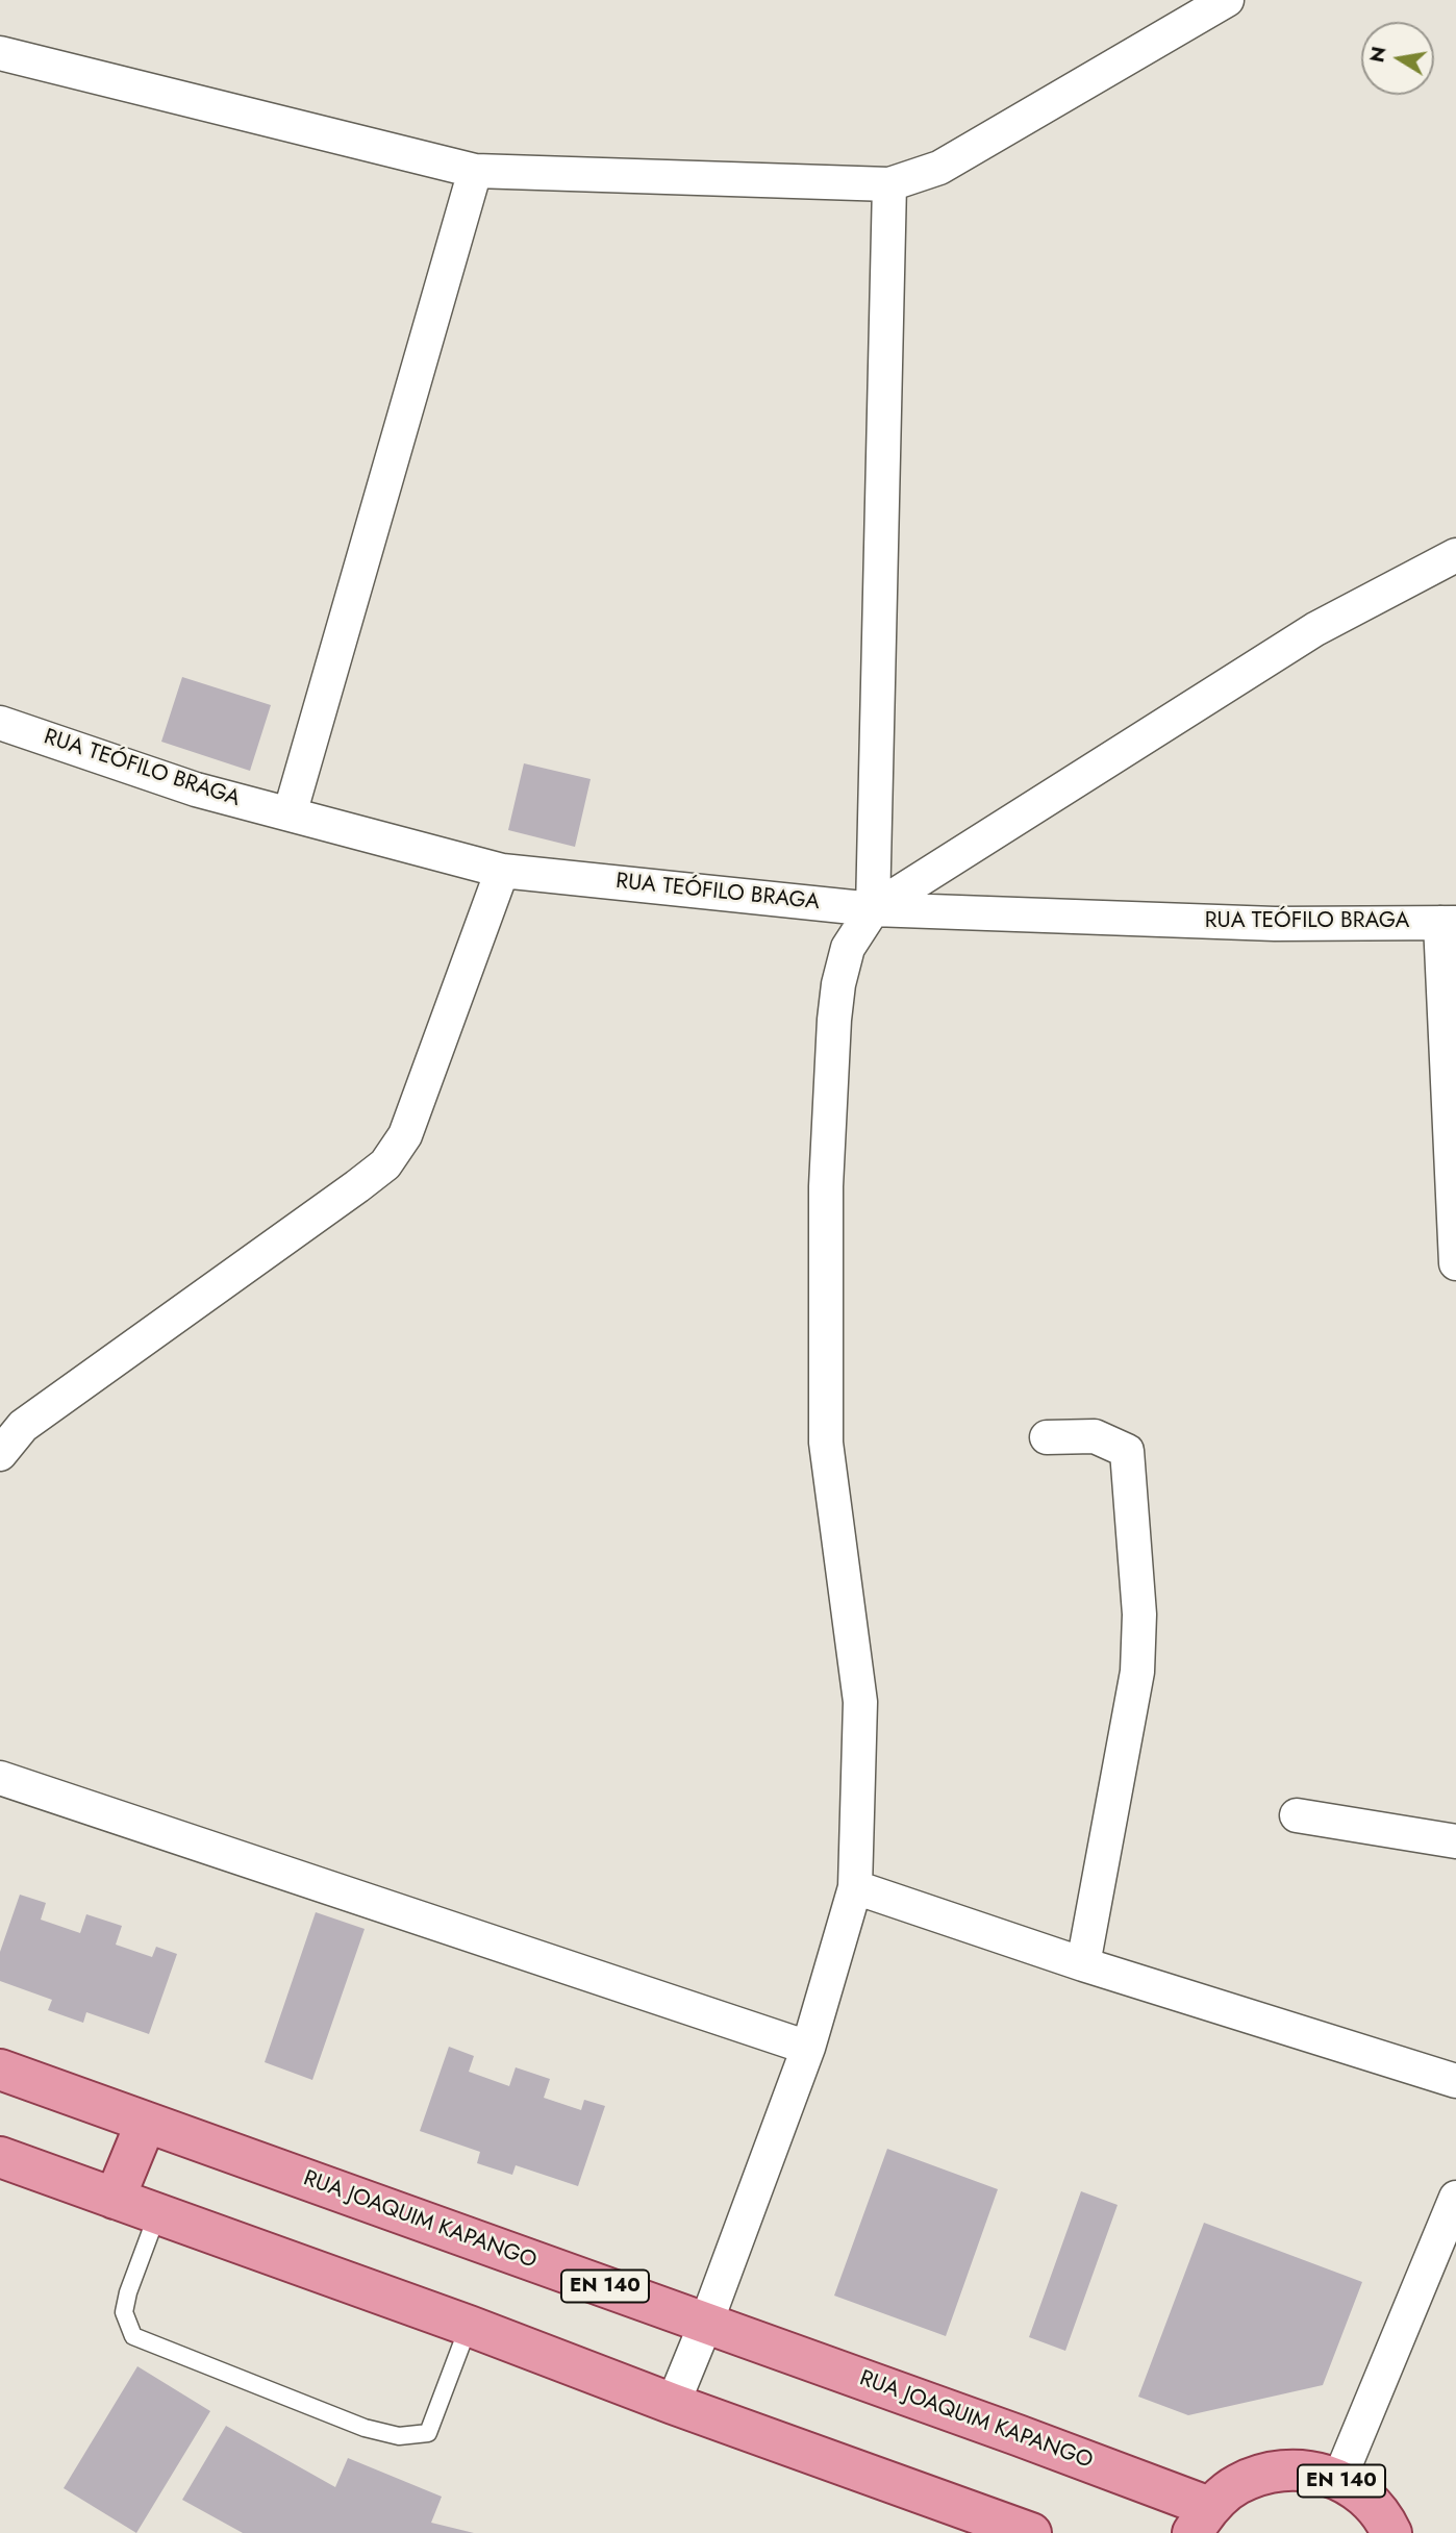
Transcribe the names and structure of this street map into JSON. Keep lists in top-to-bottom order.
{
  "streets": {
    "main road": ["RUA JOAQUIM KAPANGO", "EN 140"],
    "street": ["RUA TEÓFILO BRAGA"]
  },
  "crossings": [
    ["RUA JOAQUIM KAPANGO", "EN 140"]
  ],
  "north": "left"
}
